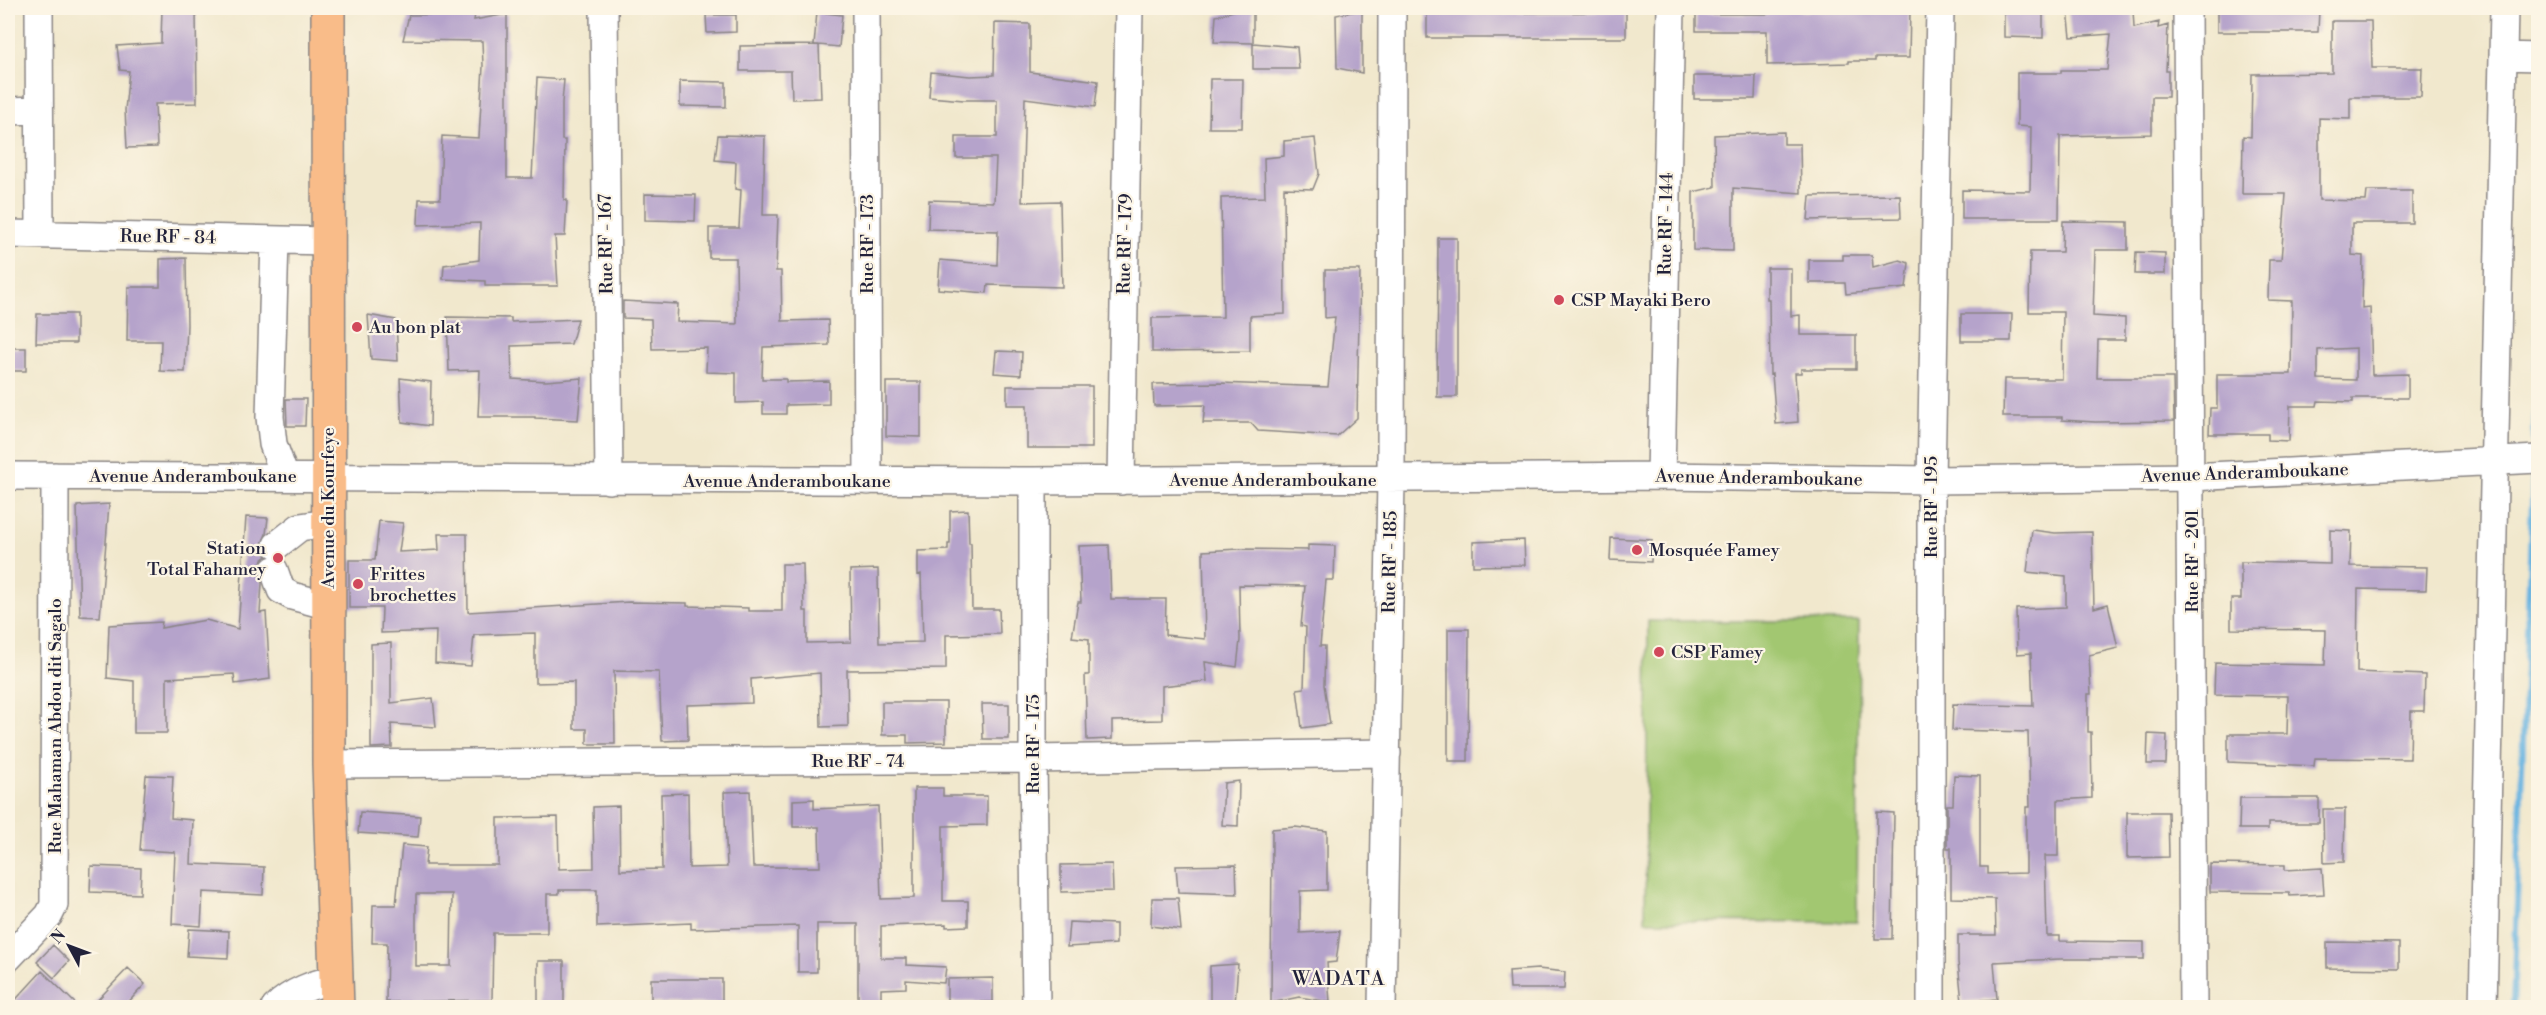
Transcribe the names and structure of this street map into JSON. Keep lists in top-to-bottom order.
{
  "streets": {
    "main road": ["Avenue du Kourfeye"],
    "street": [
      "Rue RF - 144",
      "Rue RF - 84",
      "Rue RF - 167",
      "Rue RF - 173",
      "Rue RF - 179",
      "Avenue Anderamboukane",
      "Rue RF - 195",
      "Rue RF - 201",
      "Rue RF - 185",
      "Rue Mahaman Abdou dit Sagalo",
      "Rue RF - 175",
      "Rue RF - 74"
    ]
  },
  "crossings": [
    ["Rue RF - 144", "Avenue Anderamboukane"],
    ["Rue RF - 84", "Avenue du Kourfeye"],
    ["Rue RF - 167", "Avenue Anderamboukane"],
    ["Rue RF - 173", "Avenue Anderamboukane"],
    ["Rue RF - 179", "Avenue Anderamboukane"],
    ["Avenue Anderamboukane", "Rue RF - 195"],
    ["Avenue Anderamboukane", "Avenue du Kourfeye"],
    ["Avenue Anderamboukane", "Rue RF - 201"],
    ["Avenue Anderamboukane", "Rue RF - 185"],
    ["Avenue Anderamboukane", "Rue Mahaman Abdou dit Sagalo"],
    ["Avenue Anderamboukane", "Rue RF - 175"],
    ["Avenue du Kourfeye", "Rue RF - 74"],
    ["Rue RF - 185", "Rue RF - 74"],
    ["Rue RF - 175", "Rue RF - 74"]
  ],
  "districts": ["WADATA"],
  "places": [
    "CSP Mayaki Bero",
    "Au bon plat",
    "Mosquée Famey",
    "Station Total Fahamey",
    "Frittes brochettes",
    "CSP Famey"
  ],
  "north": "top left"
}
